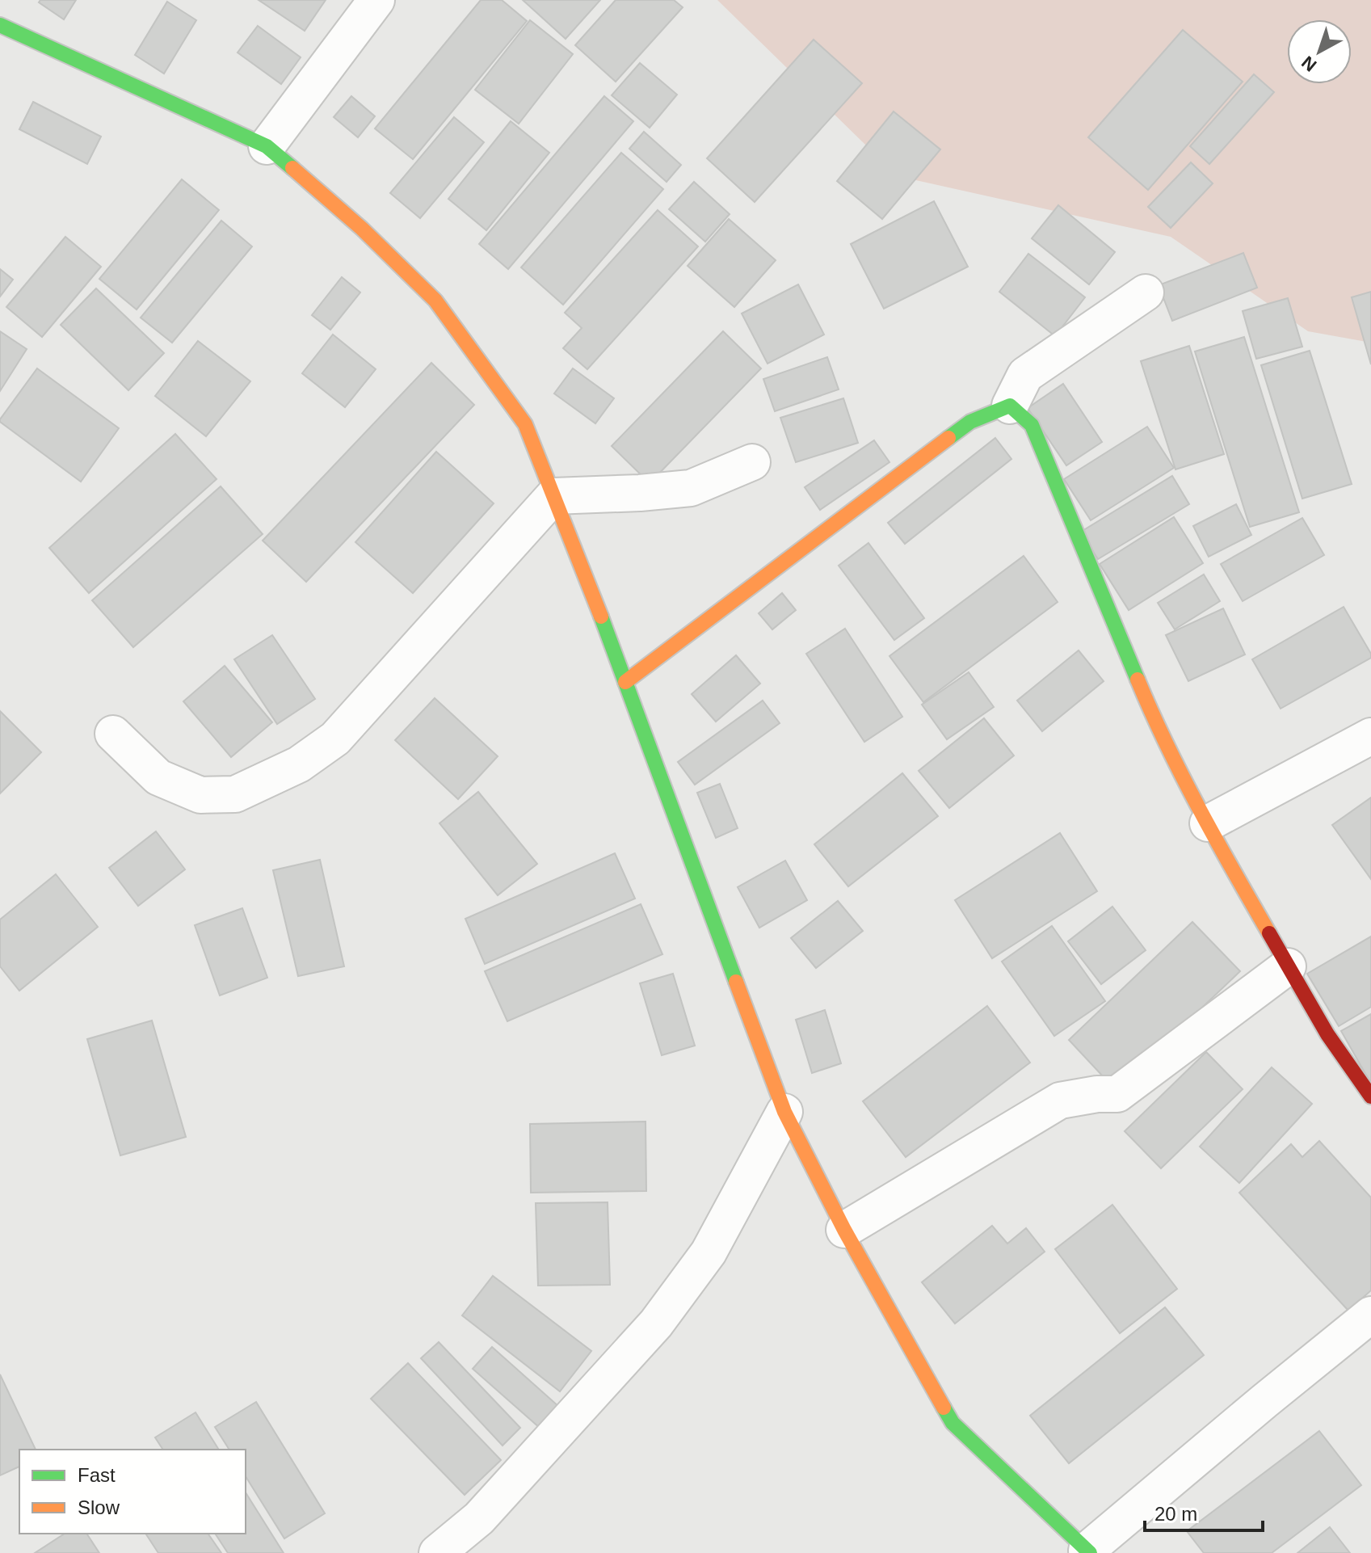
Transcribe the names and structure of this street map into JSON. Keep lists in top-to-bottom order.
{
  "legend": ["Fast", "Slow"],
  "scale_bar": "20 m",
  "north": "bottom left"
}
